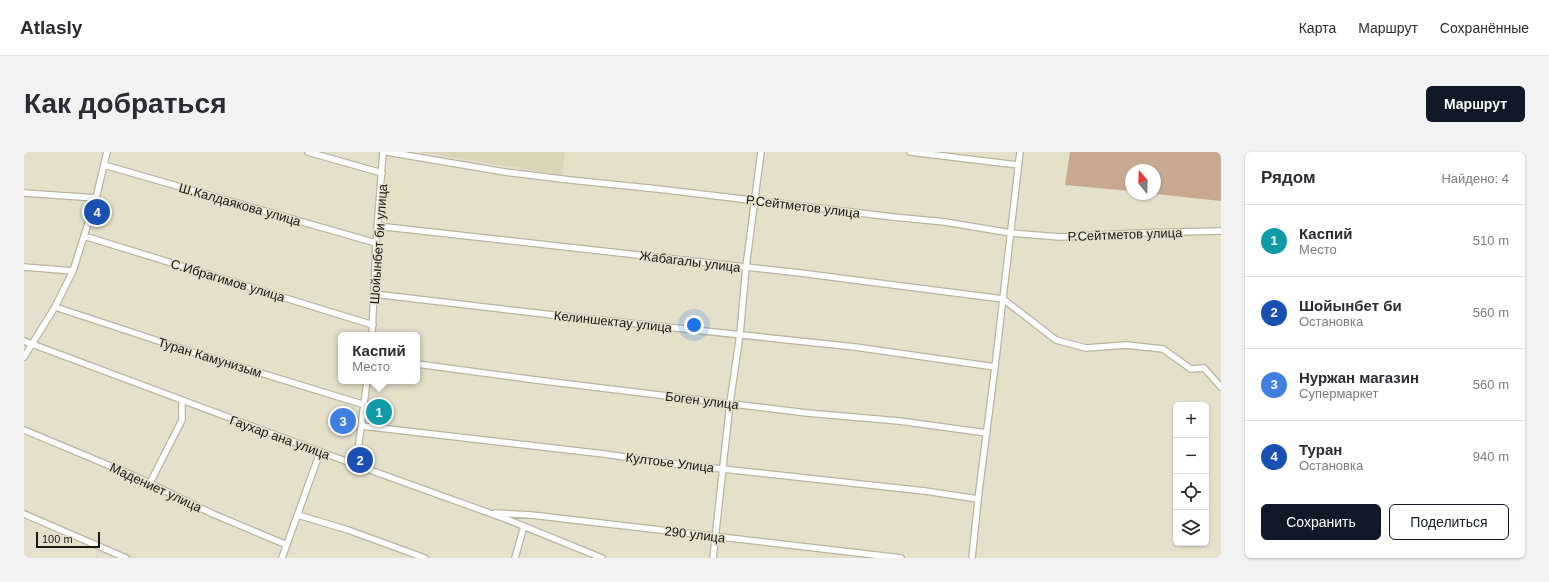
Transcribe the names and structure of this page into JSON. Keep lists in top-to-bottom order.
{
  "streets": {
    "street": [
      "Ш.Калдаякова улица",
      "Р.Сейтметов улица",
      "Шойынбет би улица",
      "Жабагалы улица",
      "С.Ибрагимов улица",
      "Келиншектау улица",
      "Туран Камунизым",
      "Боген улица",
      "Гаухар ана улица",
      "Култоье Улица",
      "Мадениет улица",
      "290 улица"
    ]
  },
  "crossings": [
    ["Ш.Калдаякова улица", "Шойынбет би улица"],
    ["Шойынбет би улица", "Жабагалы улица"],
    ["Шойынбет би улица", "С.Ибрагимов улица"],
    ["Шойынбет би улица", "Келиншектау улица"],
    ["Гаухар ана улица", "290 улица"]
  ],
  "scale_bar": "100 m",
  "north": "top",
  "page": {
    "header": "Atlasly",
    "nav": ["Карта", "Маршрут", "Сохранённые"],
    "buttons": [
      "Маршрут",
      ["Сохранить", "Поделиться"]
    ],
    "title": "Как добраться",
    "heading": ["Рядом", "Найдено: 4"],
    "pins": [
      "4",
      "1",
      "3",
      "2"
    ],
    "list": [
      {
        "mark": "1",
        "name": "Каспий",
        "note": "Место",
        "value": "510 m"
      },
      {
        "mark": "2",
        "name": "Шойынбет би",
        "note": "Остановка",
        "value": "560 m"
      },
      {
        "mark": "3",
        "name": "Нуржан магазин",
        "note": "Супермаркет",
        "value": "560 m"
      },
      {
        "mark": "4",
        "name": "Туран",
        "note": "Остановка",
        "value": "940 m"
      }
    ],
    "popup": ["Каспий", "Место"],
    "map_buttons": ["+", "−"],
    "scale": "100 m"
  }
}
